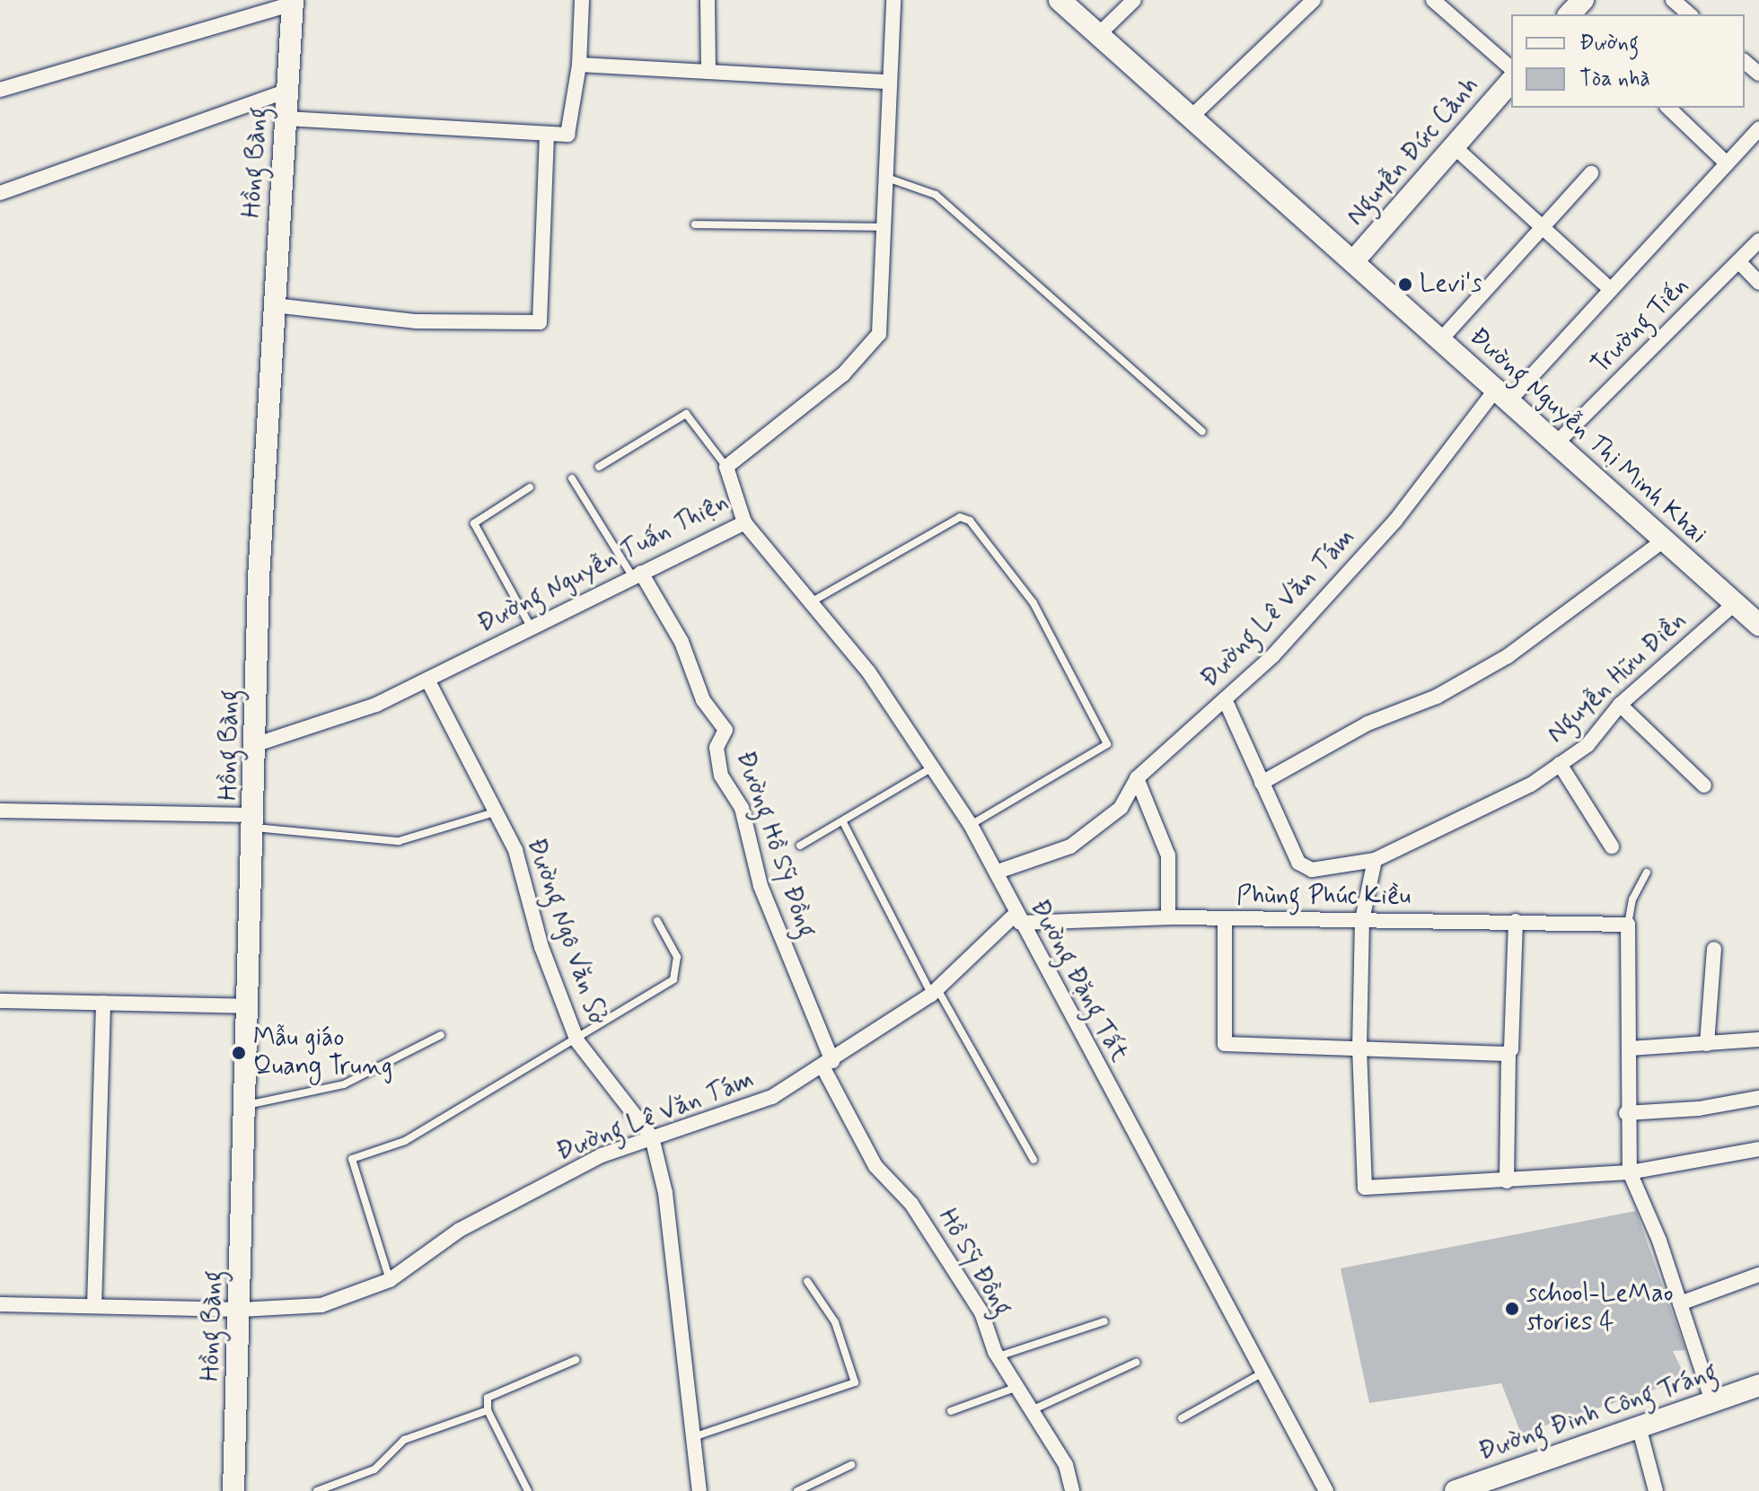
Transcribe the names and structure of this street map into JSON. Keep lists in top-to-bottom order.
{
  "streets": {
    "street": [
      "Nguyễn Đức Cảnh",
      "Hồng Bàng",
      "Trường Tiến",
      "Đường Nguyễn Thị Minh Khai",
      "Đường Nguyễn Tuấn Thiện",
      "Đường Lê Văn Tám",
      "Nguyễn Hữu Điền",
      "Đường Hồ Sỹ Đồng",
      "Phùng Phúc Kiều",
      "Đường Ngô Văn Sở",
      "Đường Đặng Tất",
      "Hồ Sỹ Đồng",
      "Đường Đinh Công Tráng"
    ]
  },
  "crossings": [
    ["Nguyễn Đức Cảnh", "Đường Nguyễn Thị Minh Khai"],
    ["Hồng Bàng", "Đường Nguyễn Tuấn Thiện"],
    ["Hồng Bàng", "Đường Lê Văn Tám"],
    ["Trường Tiến", "Đường Nguyễn Thị Minh Khai"],
    ["Đường Nguyễn Thị Minh Khai", "Đường Lê Văn Tám"],
    ["Đường Nguyễn Thị Minh Khai", "Nguyễn Hữu Điền"],
    ["Đường Nguyễn Tuấn Thiện", "Đường Hồ Sỹ Đồng"],
    ["Đường Nguyễn Tuấn Thiện", "Đường Ngô Văn Sở"],
    ["Đường Nguyễn Tuấn Thiện", "Đường Đặng Tất"],
    ["Đường Lê Văn Tám", "Nguyễn Hữu Điền"],
    ["Đường Lê Văn Tám", "Đường Hồ Sỹ Đồng"],
    ["Đường Lê Văn Tám", "Phùng Phúc Kiều"],
    ["Đường Lê Văn Tám", "Đường Ngô Văn Sở"],
    ["Đường Lê Văn Tám", "Đường Đặng Tất"],
    ["Đường Lê Văn Tám", "Hồ Sỹ Đồng"],
    ["Đường Hồ Sỹ Đồng", "Hồ Sỹ Đồng"],
    ["Phùng Phúc Kiều", "Đường Đặng Tất"]
  ],
  "places": ["Levi's", "Mẫu giáo Quang Trung", "school-LeMao stories 4"],
  "legend": ["Đường", "Tòa nhà"]
}
